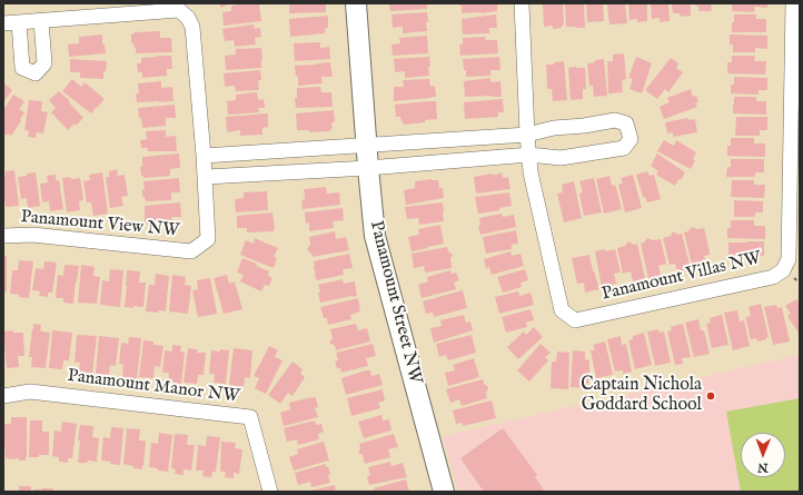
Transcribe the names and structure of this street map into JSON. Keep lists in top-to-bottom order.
{
  "streets": {
    "street": [
      "Panamount View NW",
      "Panamount Villas NW",
      "Panamount Street NW",
      "Panamount Manor NW"
    ]
  },
  "places": ["Captain Nichola Goddard School"],
  "north": "bottom"
}
